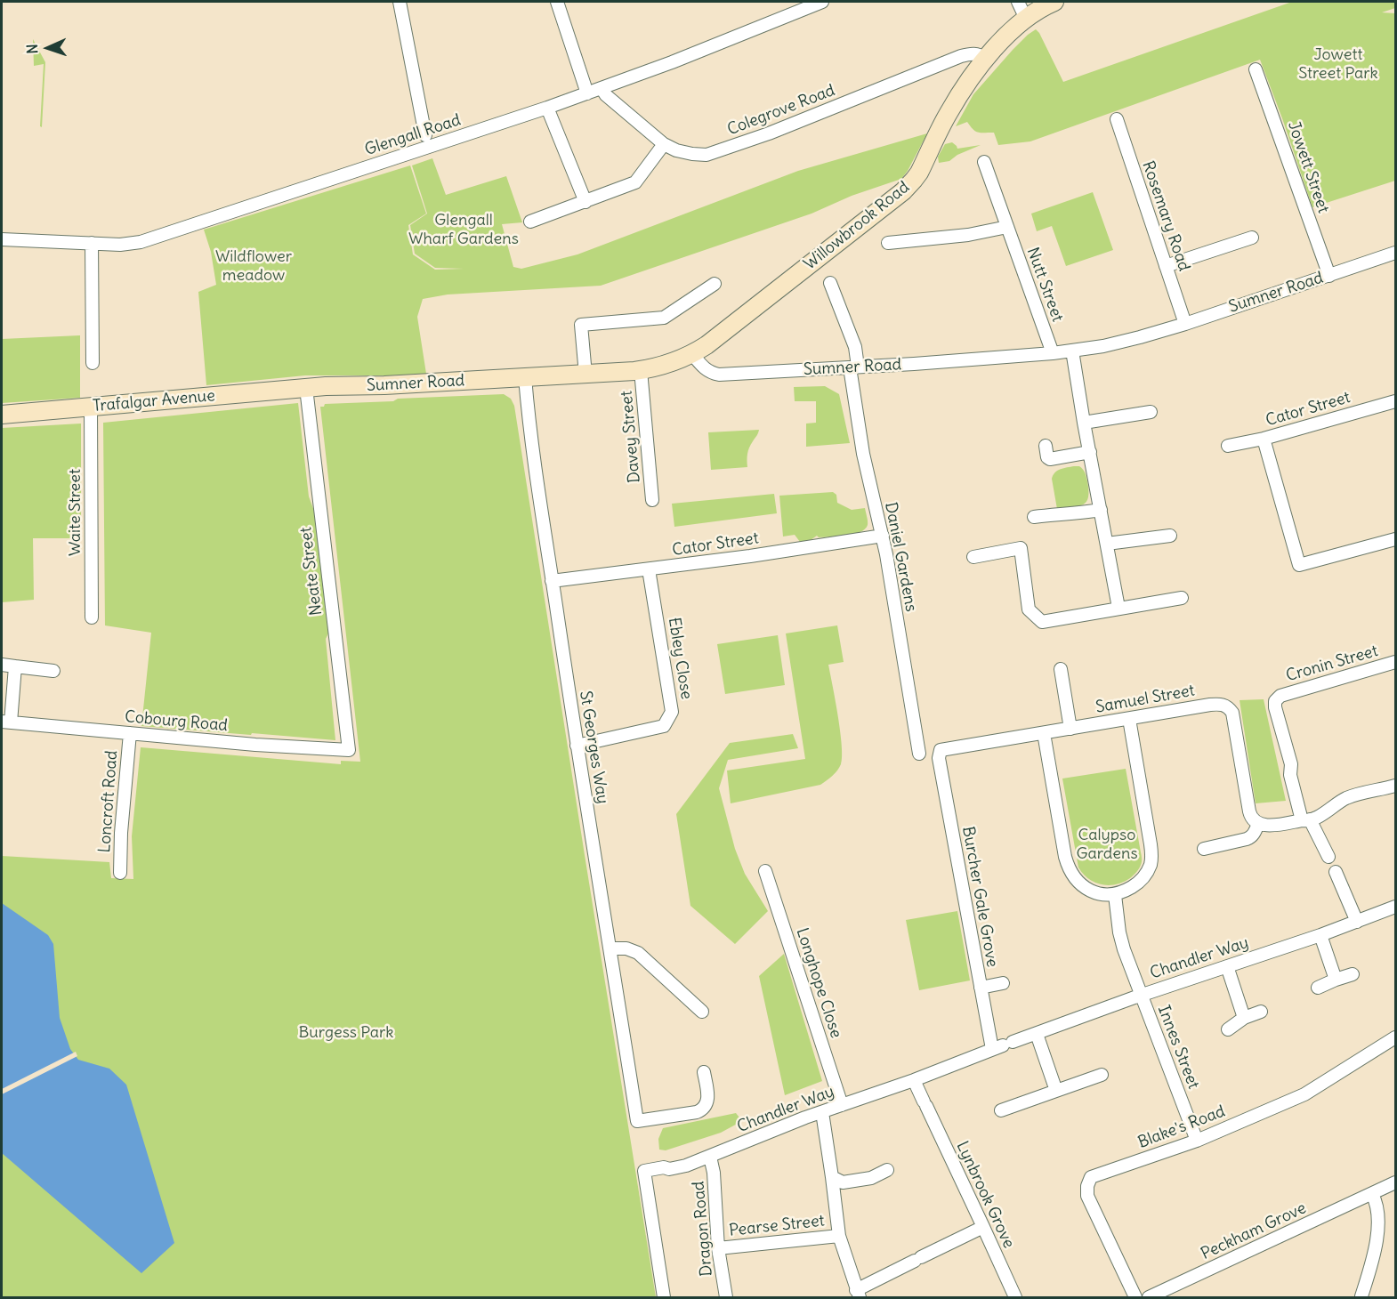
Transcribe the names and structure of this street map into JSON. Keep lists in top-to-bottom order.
{
  "streets": {
    "main road": ["Willowbrook Road", "Sumner Road", "Trafalgar Avenue"],
    "street": [
      "Colegrove Road",
      "Glengall Road",
      "Jowett Street",
      "Rosemary Road",
      "Nutt Street",
      "Cator Street",
      "Davey Street",
      "Waite Street",
      "Daniel Gardens",
      "Neate Street",
      "Ebley Close",
      "Cronin Street",
      "Samuel Street",
      "Cobourg Road",
      "St Georges Way",
      "Loncroft Road",
      "Burcher Gale Grove",
      "Chandler Way",
      "Longhope Close",
      "Innes Street",
      "Blake's Road",
      "Lynbrook Grove",
      "Pearse Street",
      "Dragon Road",
      "Peckham Grove"
    ]
  },
  "crossings": [
    ["Colegrove Road", "Glengall Road"],
    ["Colegrove Road", "Willowbrook Road"],
    ["Jowett Street", "Sumner Road"],
    ["Rosemary Road", "Sumner Road"],
    ["Willowbrook Road", "Sumner Road"],
    ["Nutt Street", "Sumner Road"],
    ["Sumner Road", "Trafalgar Avenue"],
    ["Sumner Road", "Davey Street"],
    ["Sumner Road", "Daniel Gardens"],
    ["Sumner Road", "Neate Street"],
    ["Sumner Road", "St Georges Way"],
    ["Trafalgar Avenue", "Waite Street"],
    ["Trafalgar Avenue", "Neate Street"],
    ["Cator Street", "Daniel Gardens"],
    ["Cator Street", "Ebley Close"],
    ["Cator Street", "St Georges Way"],
    ["Neate Street", "Cobourg Road"],
    ["Ebley Close", "St Georges Way"],
    ["Samuel Street", "Burcher Gale Grove"],
    ["Cobourg Road", "Loncroft Road"],
    ["Burcher Gale Grove", "Chandler Way"],
    ["Chandler Way", "Longhope Close"],
    ["Chandler Way", "Innes Street"],
    ["Chandler Way", "Lynbrook Grove"],
    ["Chandler Way", "Dragon Road"],
    ["Innes Street", "Blake's Road"],
    ["Pearse Street", "Dragon Road"]
  ],
  "parks": [
    "Jowett Street Park",
    "Glengall Wharf Gardens",
    "Wildflower meadow",
    "Calypso Gardens",
    "Burgess Park"
  ],
  "north": "left"
}
